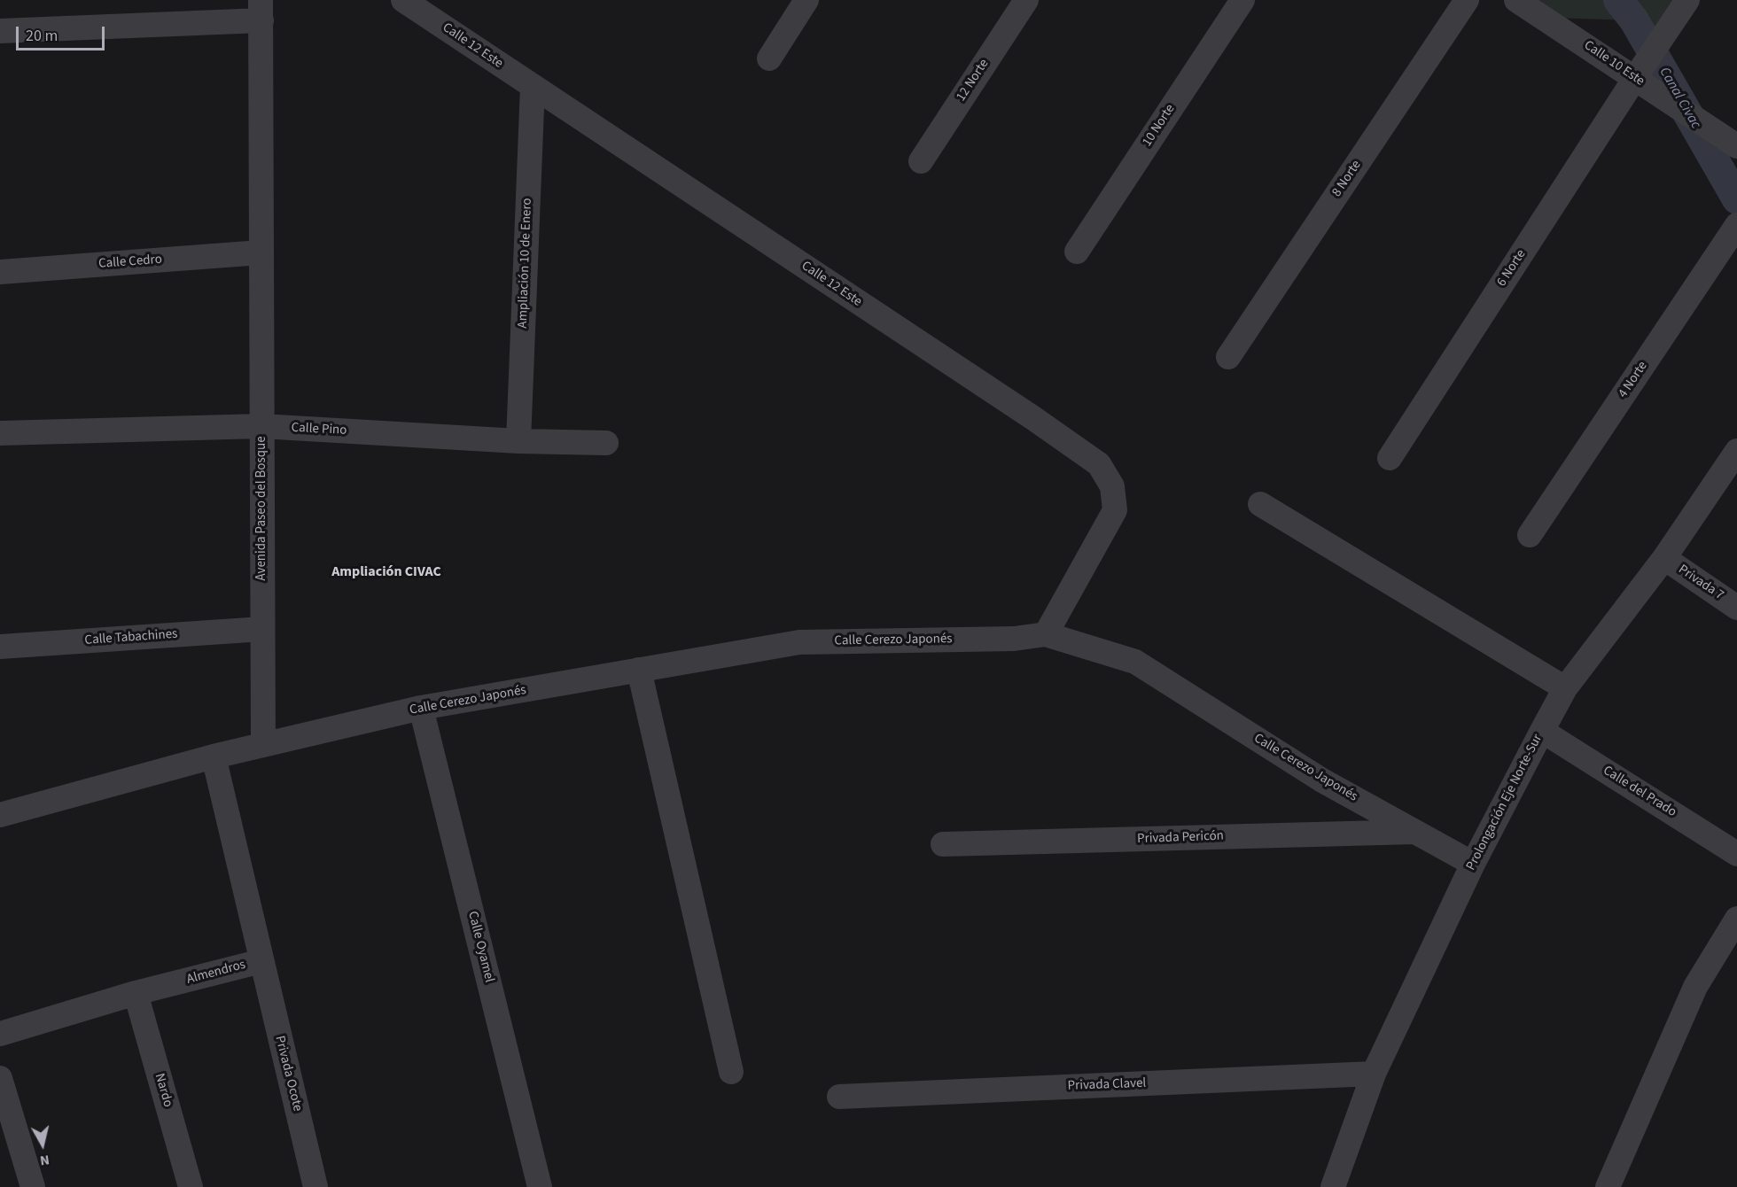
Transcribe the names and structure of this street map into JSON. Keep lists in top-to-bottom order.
{
  "streets": {
    "street": [
      "Calle 12 Este",
      "Calle 10 Este",
      "12 Norte",
      "10 Norte",
      "8 Norte",
      "Calle Cedro",
      "Ampliación 10 de Enero",
      "6 Norte",
      "4 Norte",
      "Calle Pino",
      "Avenida Paseo del Bosque",
      "Privada 7",
      "Calle Tabachines",
      "Calle Cerezo Japonés",
      "Calle del Prado",
      "Prolongación Eje Norte-Sur",
      "Privada Pericón",
      "Calle Oyamel",
      "Almendros",
      "Privada Ocote",
      "Privada Clavel",
      "Nardo"
    ]
  },
  "crossings": [
    ["Calle 12 Este", "Ampliación 10 de Enero"],
    ["Calle 12 Este", "Calle Cerezo Japonés"],
    ["Calle 10 Este", "6 Norte"],
    ["Calle Cedro", "Avenida Paseo del Bosque"],
    ["Ampliación 10 de Enero", "Calle Pino"],
    ["Calle Pino", "Avenida Paseo del Bosque"],
    ["Avenida Paseo del Bosque", "Calle Tabachines"],
    ["Avenida Paseo del Bosque", "Calle Cerezo Japonés"],
    ["Privada 7", "Prolongación Eje Norte-Sur"],
    ["Calle Cerezo Japonés", "Prolongación Eje Norte-Sur"],
    ["Calle Cerezo Japonés", "Privada Pericón"],
    ["Calle Cerezo Japonés", "Calle Oyamel"],
    ["Calle del Prado", "Prolongación Eje Norte-Sur"],
    ["Prolongación Eje Norte-Sur", "Privada Clavel"],
    ["Almendros", "Privada Ocote"],
    ["Almendros", "Nardo"]
  ],
  "districts": ["Ampliación CIVAC"],
  "water": ["Canal Civac"],
  "scale_bar": "20 m",
  "north": "bottom"
}
